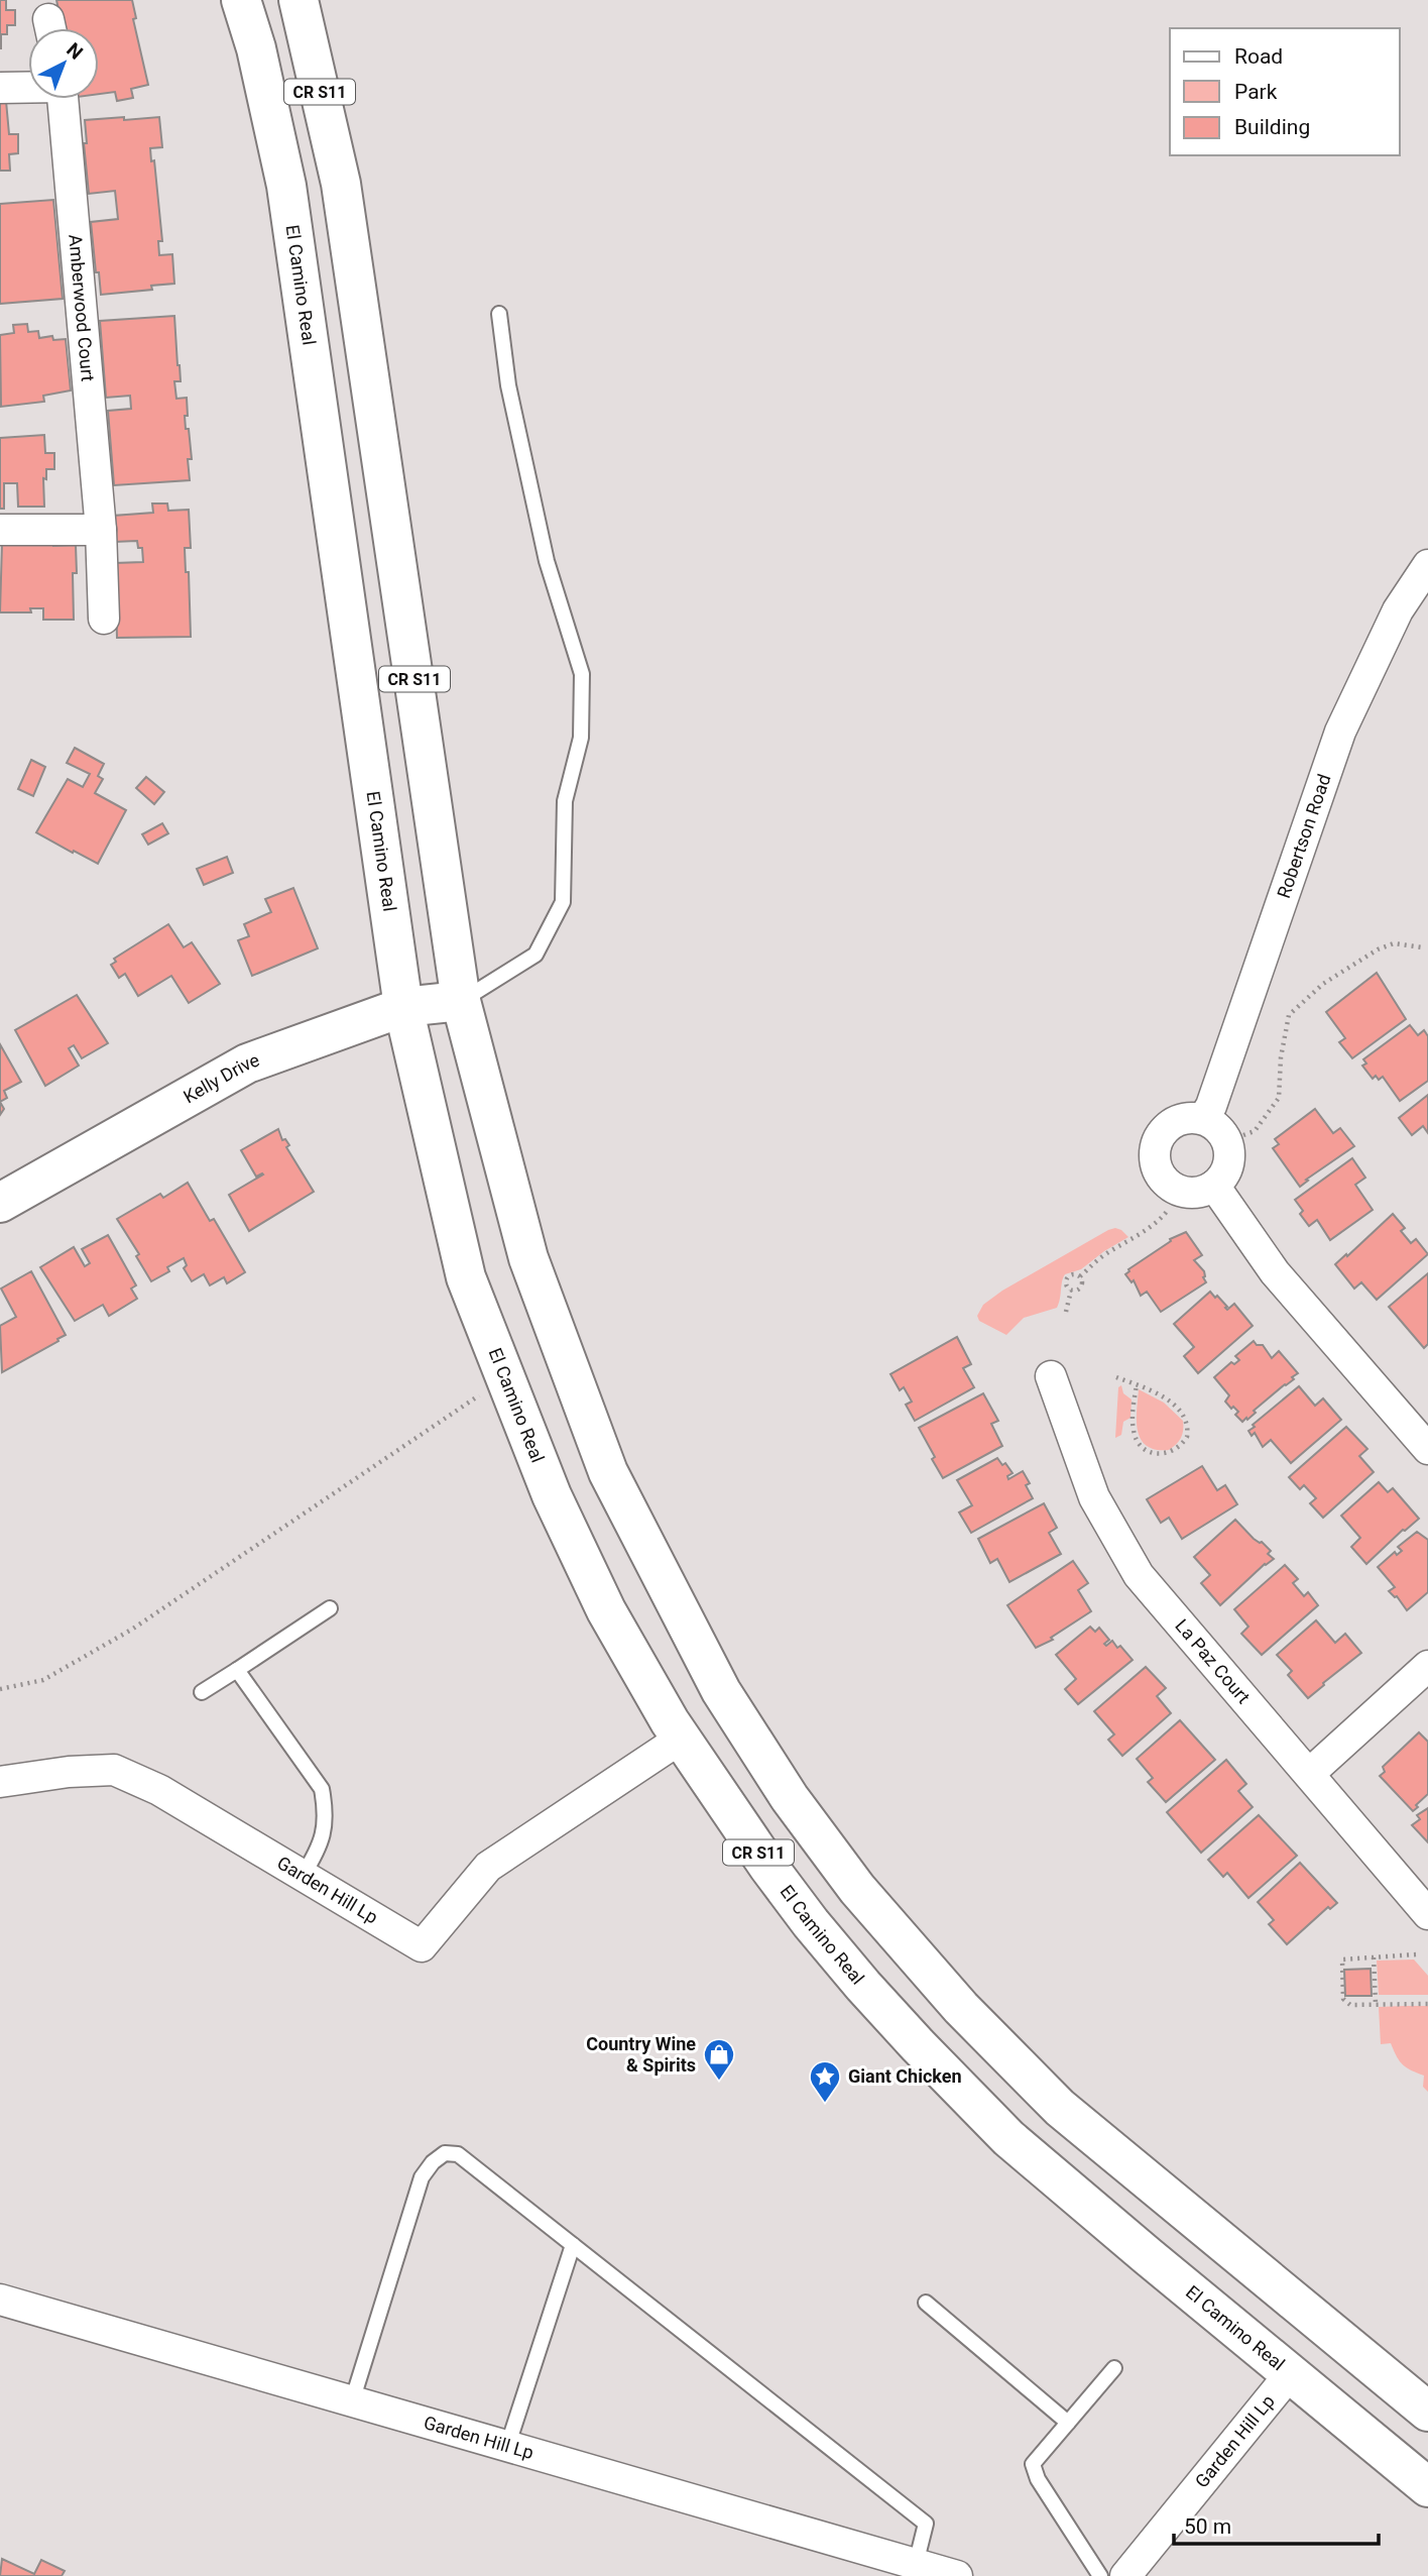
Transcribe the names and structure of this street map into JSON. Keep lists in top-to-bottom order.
{
  "streets": {
    "main road": ["CR S11", "El Camino Real", "Kelly Drive"],
    "street": [
      "Amberwood Court",
      "Robertson Road",
      "La Paz Court",
      "Garden Hill Lp"
    ]
  },
  "crossings": [
    ["CR S11", "Kelly Drive"],
    ["El Camino Real", "Kelly Drive"],
    ["El Camino Real", "Garden Hill Lp"]
  ],
  "places": {
    "shop": ["Country Wine & Spirits"],
    "place": ["Giant Chicken"]
  },
  "legend": ["Road", "Park", "Building"],
  "scale_bar": "50 m",
  "north": "top right"
}
